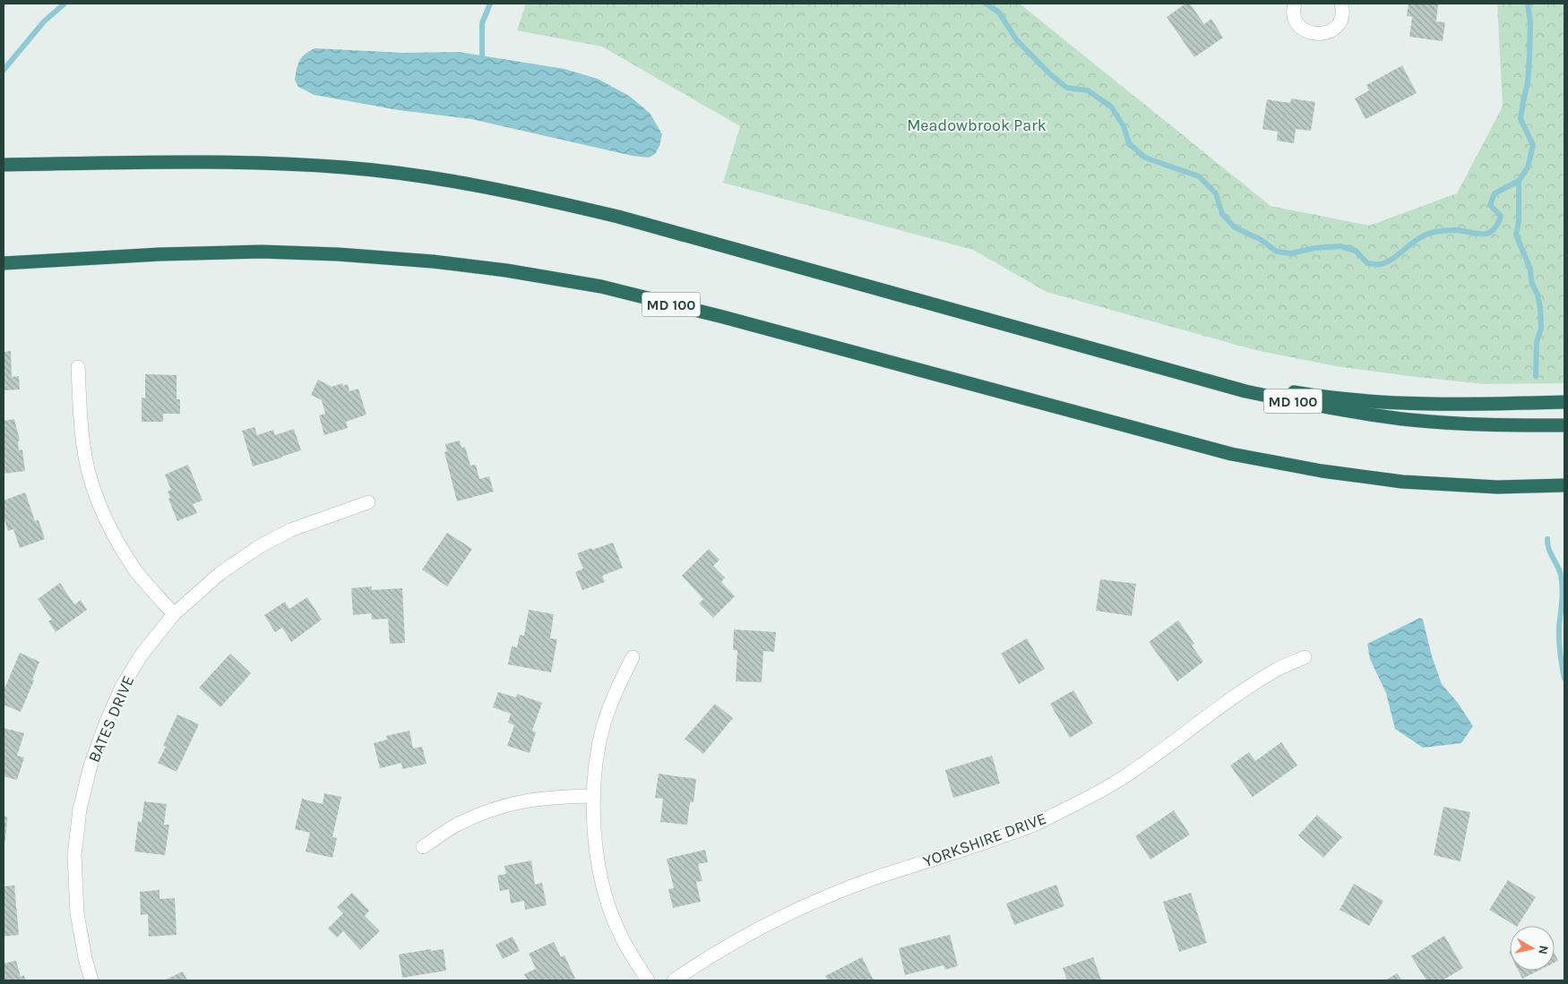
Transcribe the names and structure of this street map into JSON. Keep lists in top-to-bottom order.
{
  "streets": {
    "highway": ["MD 100"],
    "street": ["BATES DRIVE", "YORKSHIRE DRIVE"]
  },
  "parks": ["Meadowbrook Park"],
  "north": "right"
}
